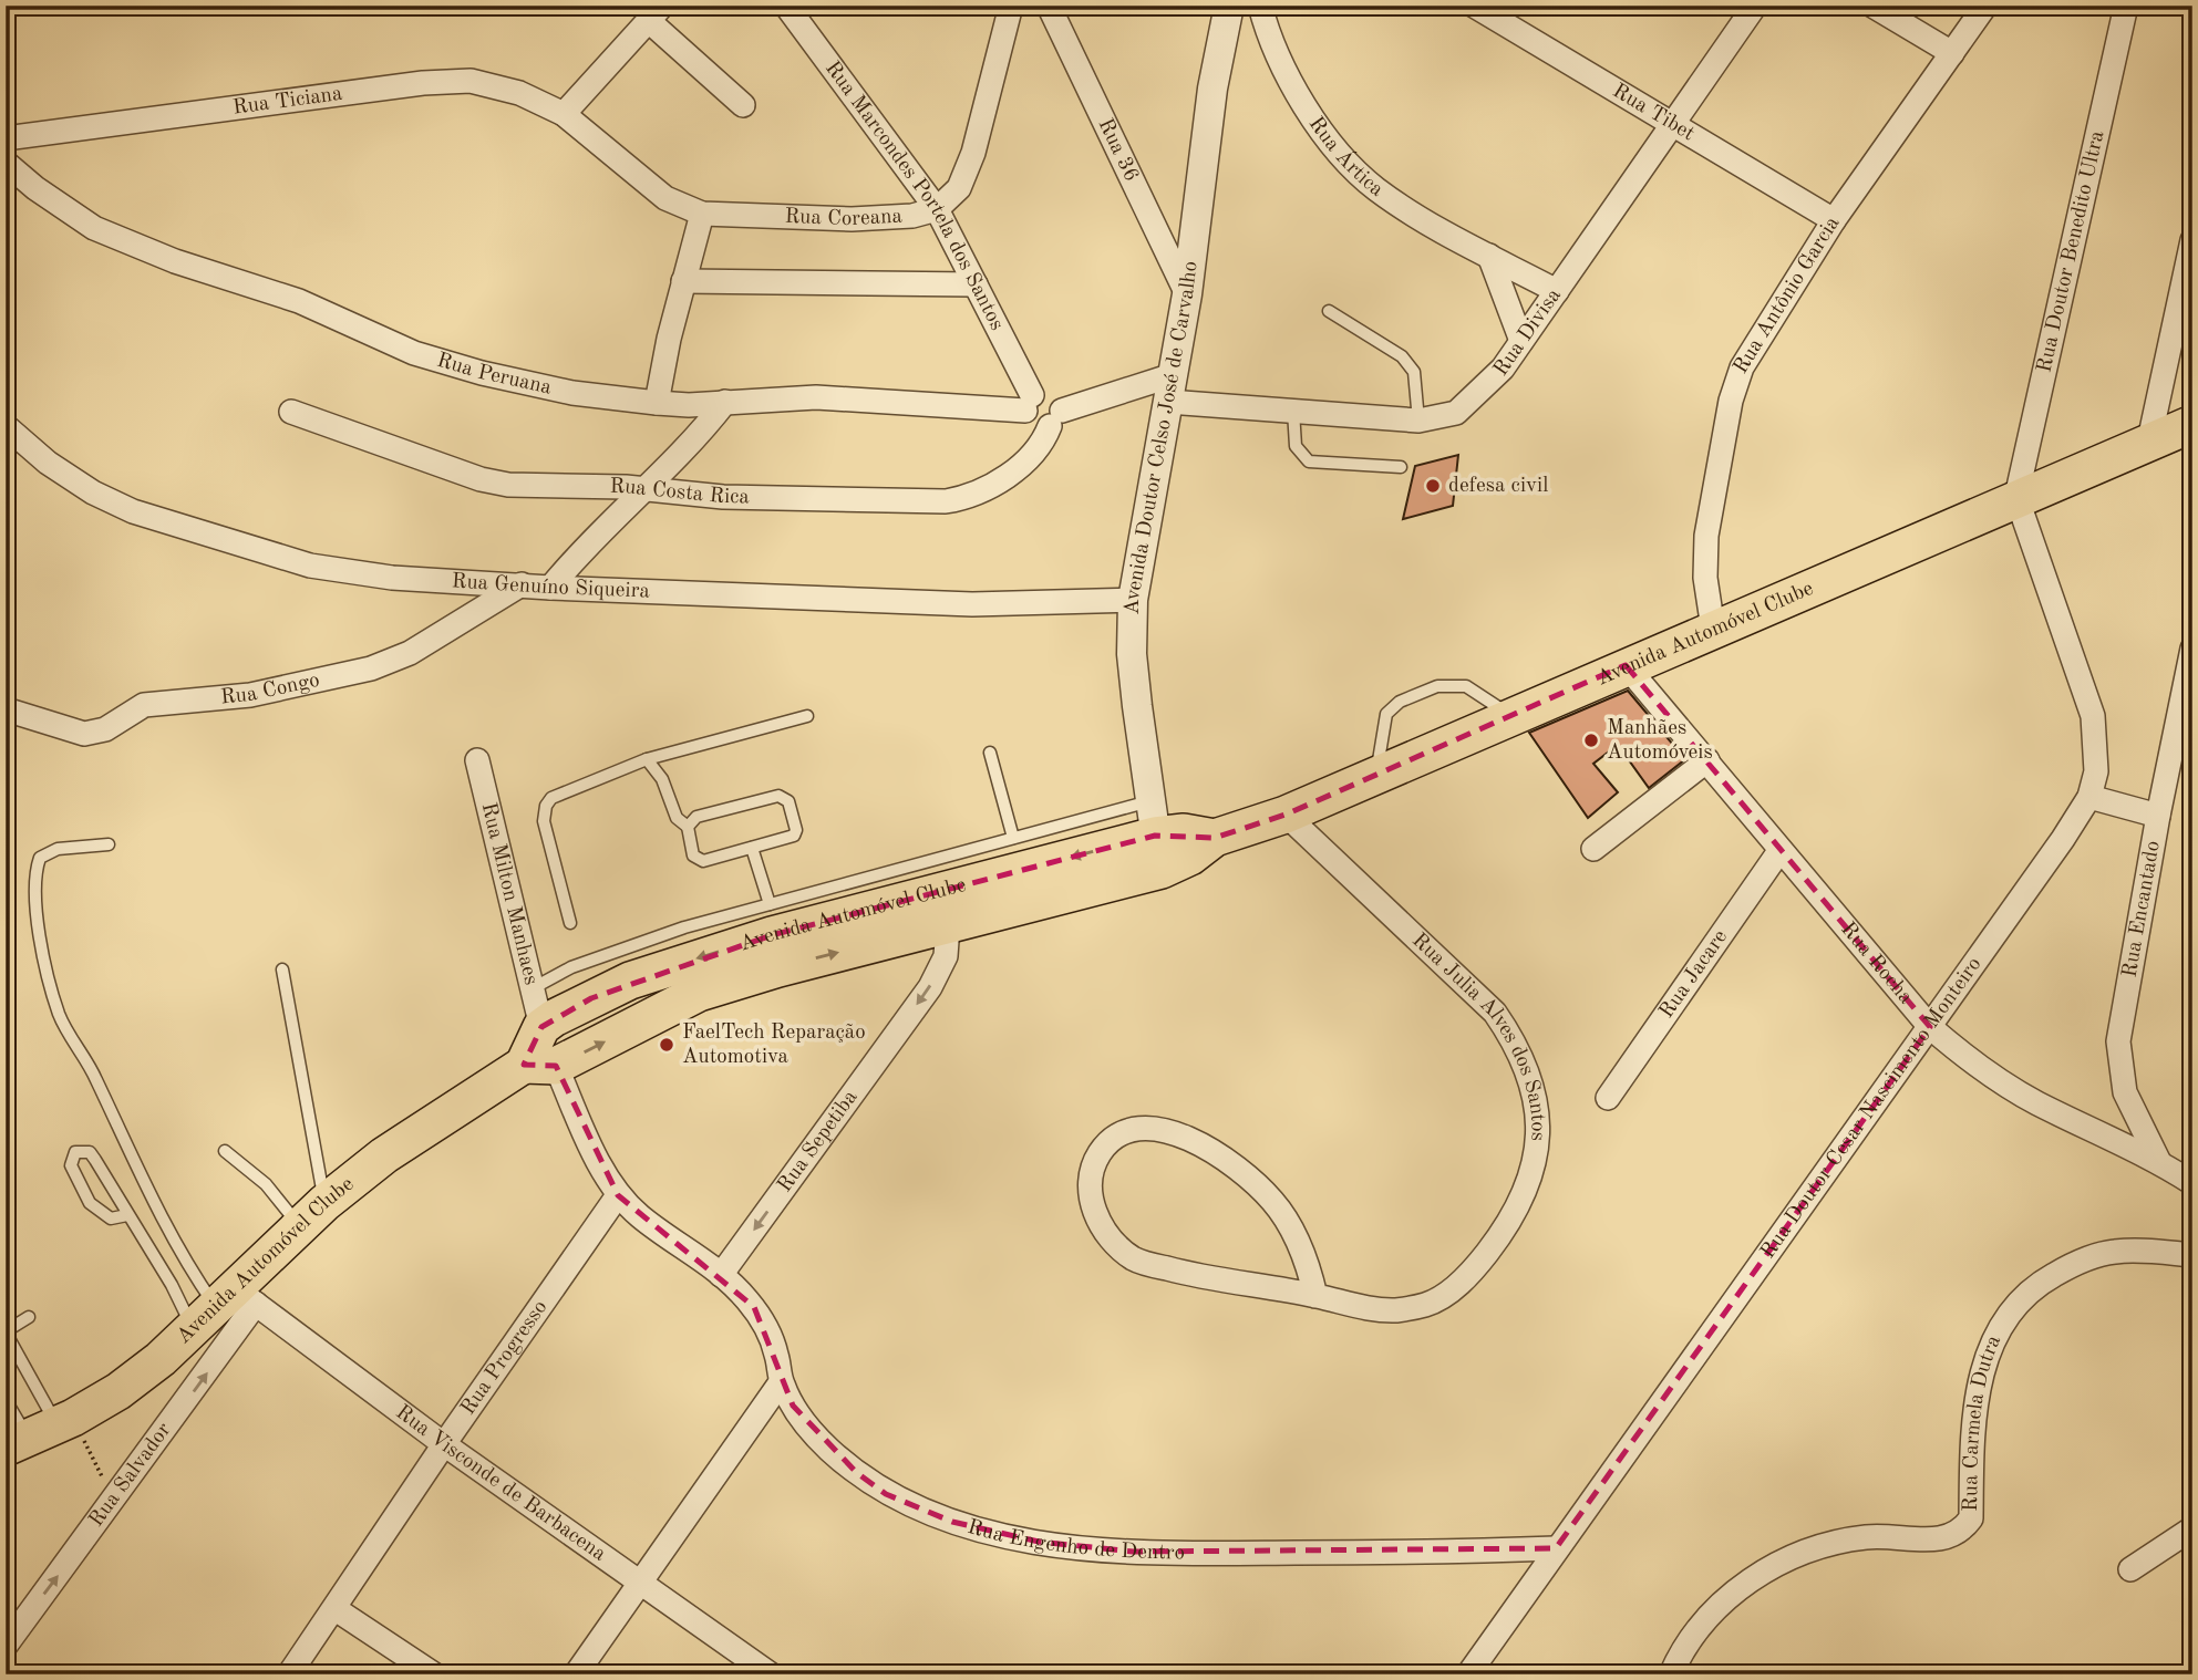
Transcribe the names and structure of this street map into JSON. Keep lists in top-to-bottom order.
{
  "streets": {
    "main road": ["Avenida Automóvel Clube"],
    "street": [
      "Rua Ticiana",
      "Rua Tibet",
      "Rua 36",
      "Rua Ártica",
      "Rua Marcondes Portela dos Santos",
      "Rua Coreana",
      "Rua Doutor Benedito Ultra",
      "Rua Antônio Garcia",
      "Rua Divisa",
      "Rua Peruana",
      "Avenida Doutor Celso José de Carvalho",
      "Rua Costa Rica",
      "Rua Genuíno Siqueira",
      "Rua Congo",
      "Rua Milton Manhaes",
      "Rua Encantado",
      "Rua Rocha",
      "Rua Jacare",
      "Rua Julia Alves dos Santos",
      "Rua Doutor Cesar Nascimento Monteiro",
      "Rua Sepetiba",
      "Rua Progresso",
      "Rua Carmela Dutra",
      "Rua Salvador",
      "Rua Visconde de Barbacena",
      "Rua Engenho de Dentro"
    ]
  },
  "crossings": [
    ["Rua Ticiana", "Rua Coreana"],
    ["Rua Tibet", "Rua Antônio Garcia"],
    ["Rua Tibet", "Rua Divisa"],
    ["Rua 36", "Avenida Doutor Celso José de Carvalho"],
    ["Rua Ártica", "Rua Divisa"],
    ["Rua Marcondes Portela dos Santos", "Rua Coreana"],
    ["Rua Marcondes Portela dos Santos", "Rua Peruana"],
    ["Rua Marcondes Portela dos Santos", "Rua Costa Rica"],
    ["Rua Doutor Benedito Ultra", "Avenida Automóvel Clube"],
    ["Rua Doutor Benedito Ultra", "Rua Doutor Cesar Nascimento Monteiro"],
    ["Rua Antônio Garcia", "Avenida Automóvel Clube"],
    ["Rua Divisa", "Avenida Doutor Celso José de Carvalho"],
    ["Rua Peruana", "Rua Costa Rica"],
    ["Avenida Doutor Celso José de Carvalho", "Rua Genuíno Siqueira"],
    ["Avenida Doutor Celso José de Carvalho", "Avenida Automóvel Clube"],
    ["Rua Genuíno Siqueira", "Rua Congo"],
    ["Avenida Automóvel Clube", "Rua Milton Manhaes"],
    ["Avenida Automóvel Clube", "Rua Rocha"],
    ["Avenida Automóvel Clube", "Rua Julia Alves dos Santos"],
    ["Avenida Automóvel Clube", "Rua Doutor Cesar Nascimento Monteiro"],
    ["Avenida Automóvel Clube", "Rua Sepetiba"],
    ["Avenida Automóvel Clube", "Rua Salvador"],
    ["Avenida Automóvel Clube", "Rua Visconde de Barbacena"],
    ["Rua Encantado", "Rua Rocha"],
    ["Rua Rocha", "Rua Jacare"],
    ["Rua Rocha", "Rua Doutor Cesar Nascimento Monteiro"],
    ["Rua Doutor Cesar Nascimento Monteiro", "Rua Engenho de Dentro"],
    ["Rua Sepetiba", "Rua Engenho de Dentro"],
    ["Rua Progresso", "Rua Visconde de Barbacena"],
    ["Rua Salvador", "Rua Visconde de Barbacena"]
  ],
  "one_way": ["Rua Sepetiba", "Rua Salvador"],
  "places": ["defesa civil", "Manhães Automóveis", "FaelTech Reparação Automotiva"]
}
